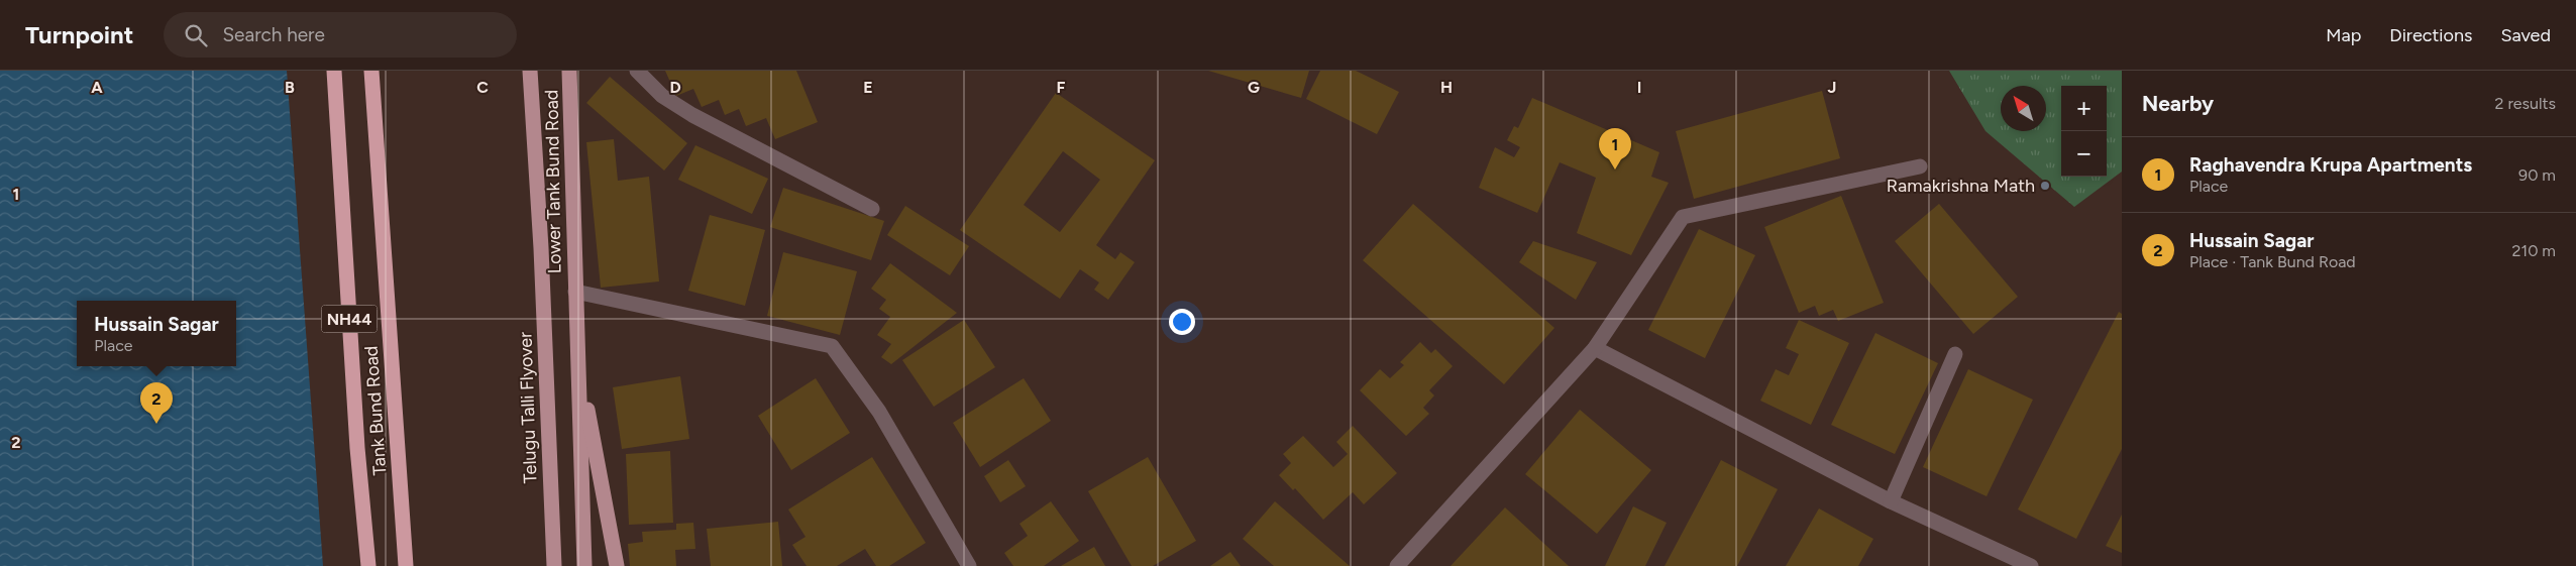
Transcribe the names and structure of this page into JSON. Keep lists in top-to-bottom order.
{
  "streets": {
    "highway": ["NH44", "Tank Bund Road"],
    "main road": ["Lower Tank Bund Road", "Telugu Talli Flyover"]
  },
  "crossings": [
    ["Lower Tank Bund Road", "Telugu Talli Flyover"]
  ],
  "places": ["Ramakrishna Math"],
  "north": "top left",
  "page": {
    "header": "Turnpoint",
    "search": "Search here",
    "nav": ["Map", "Directions", "Saved"],
    "heading": ["Nearby", "2 results"],
    "map_buttons": ["+", "−"],
    "pins": ["1", "2"],
    "list": [
      {
        "mark": "1",
        "name": "Raghavendra Krupa Apartments",
        "note": "Place",
        "value": "90 m"
      },
      {
        "mark": "2",
        "name": "Hussain Sagar",
        "note": "Place · Tank Bund Road",
        "value": "210 m"
      }
    ],
    "popup": ["Hussain Sagar", "Place"]
  },
  "grid": {
    "columns": [
      "A",
      "B",
      "C",
      "D",
      "E",
      "F",
      "G",
      "H",
      "I",
      "J"
    ],
    "rows": ["1", "2"]
  }
}
